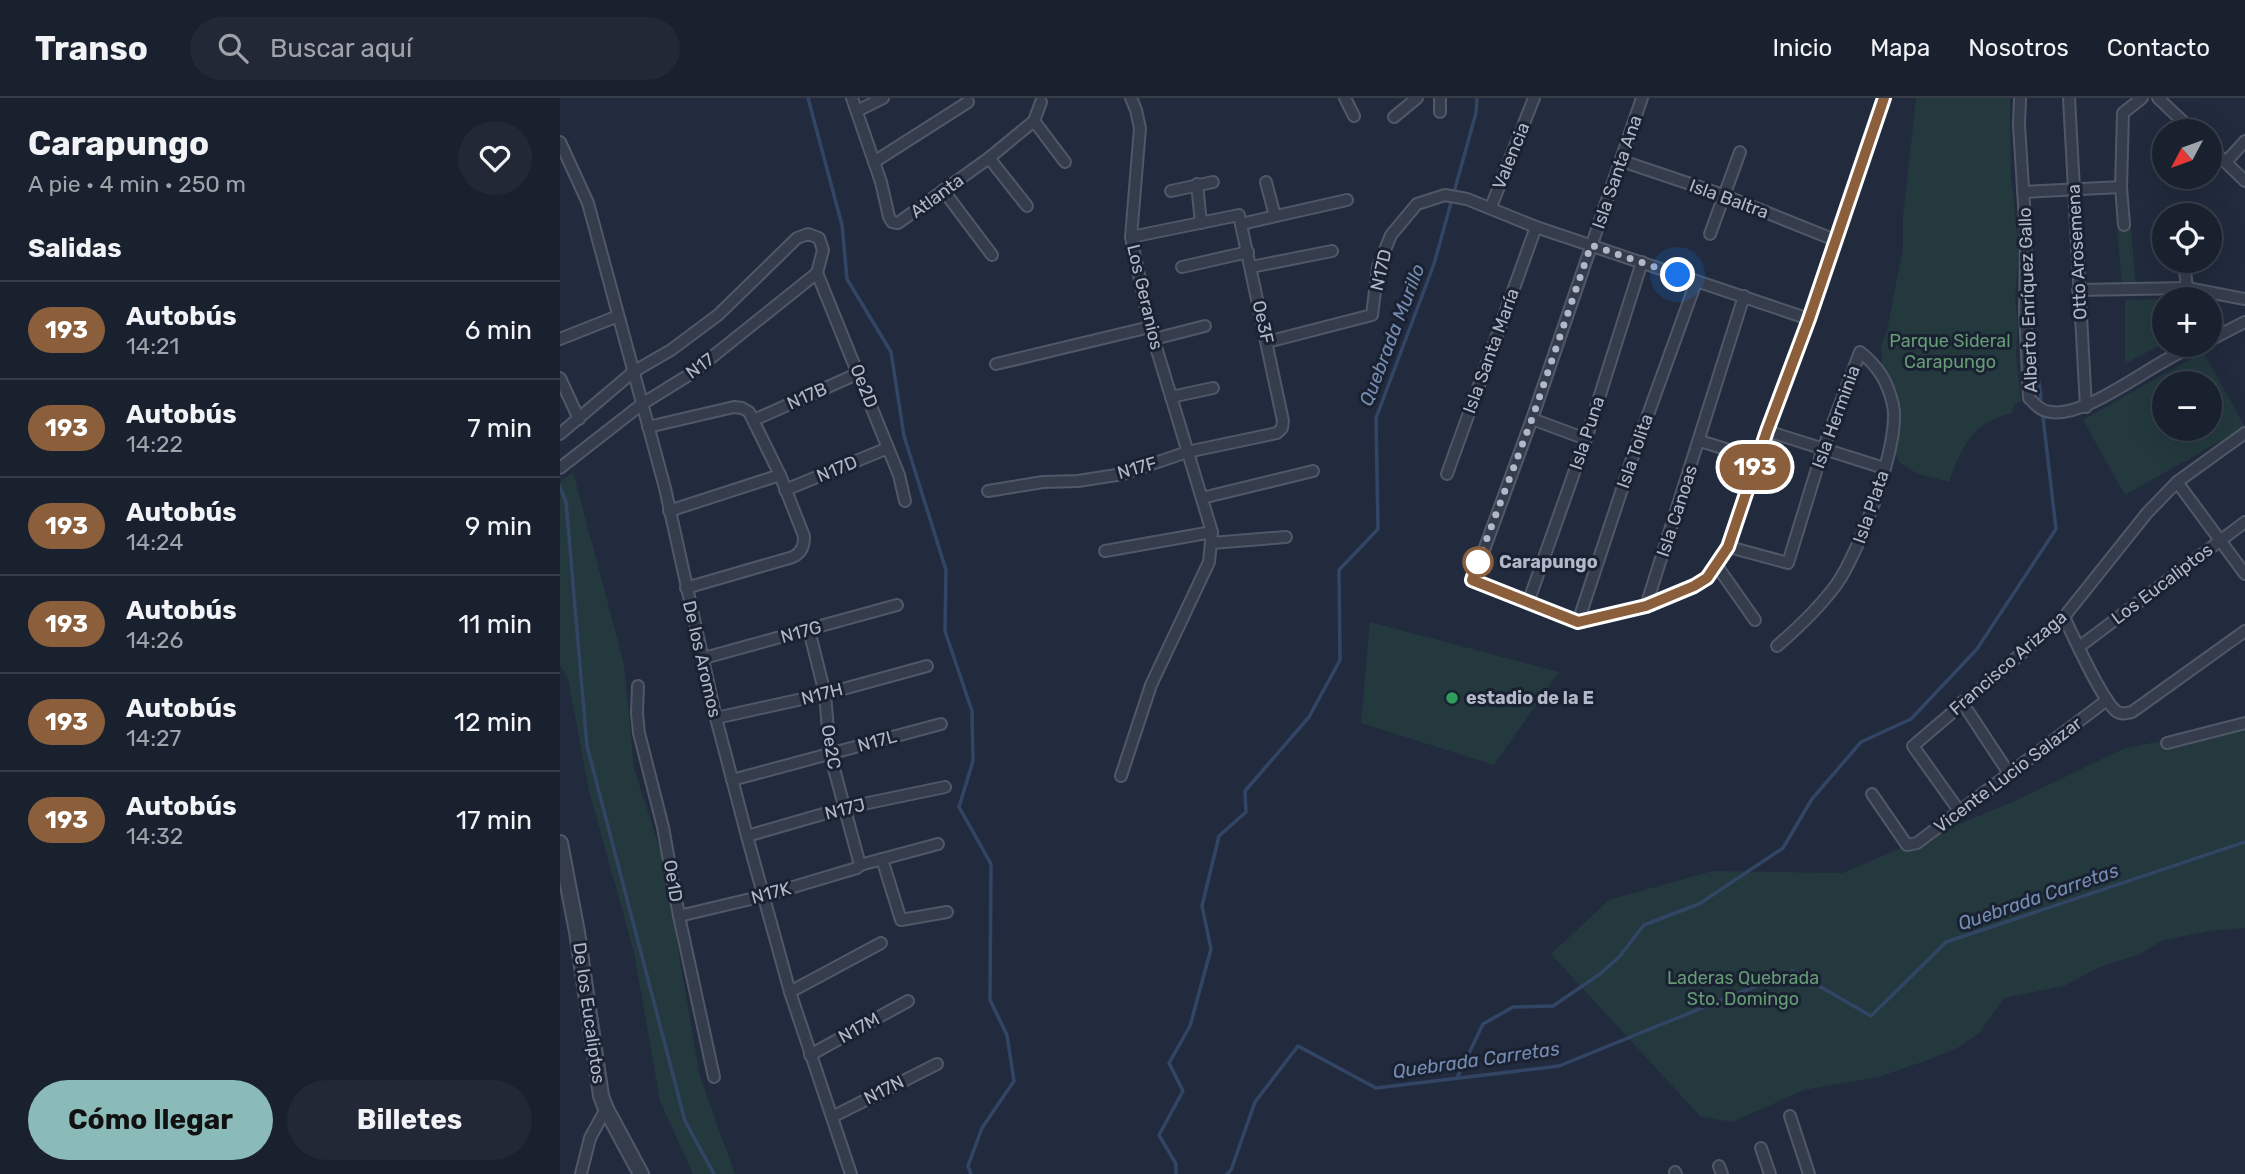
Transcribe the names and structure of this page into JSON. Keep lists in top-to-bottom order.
{
  "streets": {
    "street": [
      "Valencia",
      "Isla Santa Ana",
      "Atlanta",
      "Isla Baltra",
      "Otto Arosemena",
      "N17D",
      "Los Geranios",
      "Alberto Enríquez Gallo",
      "Oe3F",
      "Isla Santa María",
      "N17",
      "Oe2D",
      "N17B",
      "Isla Herminia",
      "Isla Puna",
      "Isla Tolita",
      "N17F",
      "Isla Plata",
      "Isla Canoas",
      "Los Eucaliptos",
      "N17G",
      "De los Aromos",
      "Francisco Arizaga",
      "N17H",
      "N17L",
      "Oe2C",
      "Vicente Lucio Salazar",
      "N17J",
      "Oe1D",
      "N17K",
      "De los Eucaliptos",
      "N17M",
      "N17N"
    ]
  },
  "crossings": [
    ["Valencia", "Isla Santa Ana"],
    ["Valencia", "N17D"],
    ["Valencia", "Isla Santa María"],
    ["Valencia", "Isla Puna"],
    ["Valencia", "Isla Tolita"],
    ["Valencia", "Isla Canoas"],
    ["Isla Santa Ana", "Isla Baltra"],
    ["Isla Santa Ana", "Isla Puna"],
    ["Otto Arosemena", "Alberto Enríquez Gallo"],
    ["N17D", "Oe3F"],
    ["N17D", "Oe2D"],
    ["Los Geranios", "N17F"],
    ["Oe3F", "N17F"],
    ["N17", "Oe2D"],
    ["N17", "De los Aromos"],
    ["Oe2D", "N17B"],
    ["Isla Herminia", "Isla Plata"],
    ["N17G", "De los Aromos"],
    ["N17G", "Oe2C"],
    ["De los Aromos", "N17H"],
    ["De los Aromos", "N17L"],
    ["De los Aromos", "N17J"],
    ["De los Aromos", "N17K"],
    ["De los Aromos", "N17M"],
    ["De los Aromos", "N17N"],
    ["Francisco Arizaga", "Vicente Lucio Salazar"],
    ["N17H", "Oe2C"],
    ["N17L", "Oe2C"],
    ["Oe2C", "N17J"],
    ["Oe2C", "N17K"],
    ["Oe1D", "N17K"]
  ],
  "water": ["Quebrada Murillo", "Quebrada Carretas"],
  "parks": ["Parque Sideral Carapungo", "Laderas Quebrada Sto. Domingo"],
  "places": ["Carapungo", "estadio de la E"],
  "lines": ["bus line 193"],
  "north": "bottom left",
  "page": {
    "header": "Transo",
    "search": "Buscar aquí",
    "nav": [
      "Inicio",
      "Mapa",
      "Nosotros",
      "Contacto"
    ],
    "heading": [
      ["Carapungo", "A pie · 4 min · 250 m"],
      "Salidas"
    ],
    "on_map": "193",
    "map_buttons": ["+", "−"],
    "list": [
      {
        "mark": "193",
        "name": "Autobús",
        "note": "14:21",
        "value": "6 min"
      },
      {
        "mark": "193",
        "name": "Autobús",
        "note": "14:22",
        "value": "7 min"
      },
      {
        "mark": "193",
        "name": "Autobús",
        "note": "14:24",
        "value": "9 min"
      },
      {
        "mark": "193",
        "name": "Autobús",
        "note": "14:26",
        "value": "11 min"
      },
      {
        "mark": "193",
        "name": "Autobús",
        "note": "14:27",
        "value": "12 min"
      },
      {
        "mark": "193",
        "name": "Autobús",
        "note": "14:32",
        "value": "17 min"
      }
    ],
    "buttons": ["Cómo llegar", "Billetes"]
  }
}
